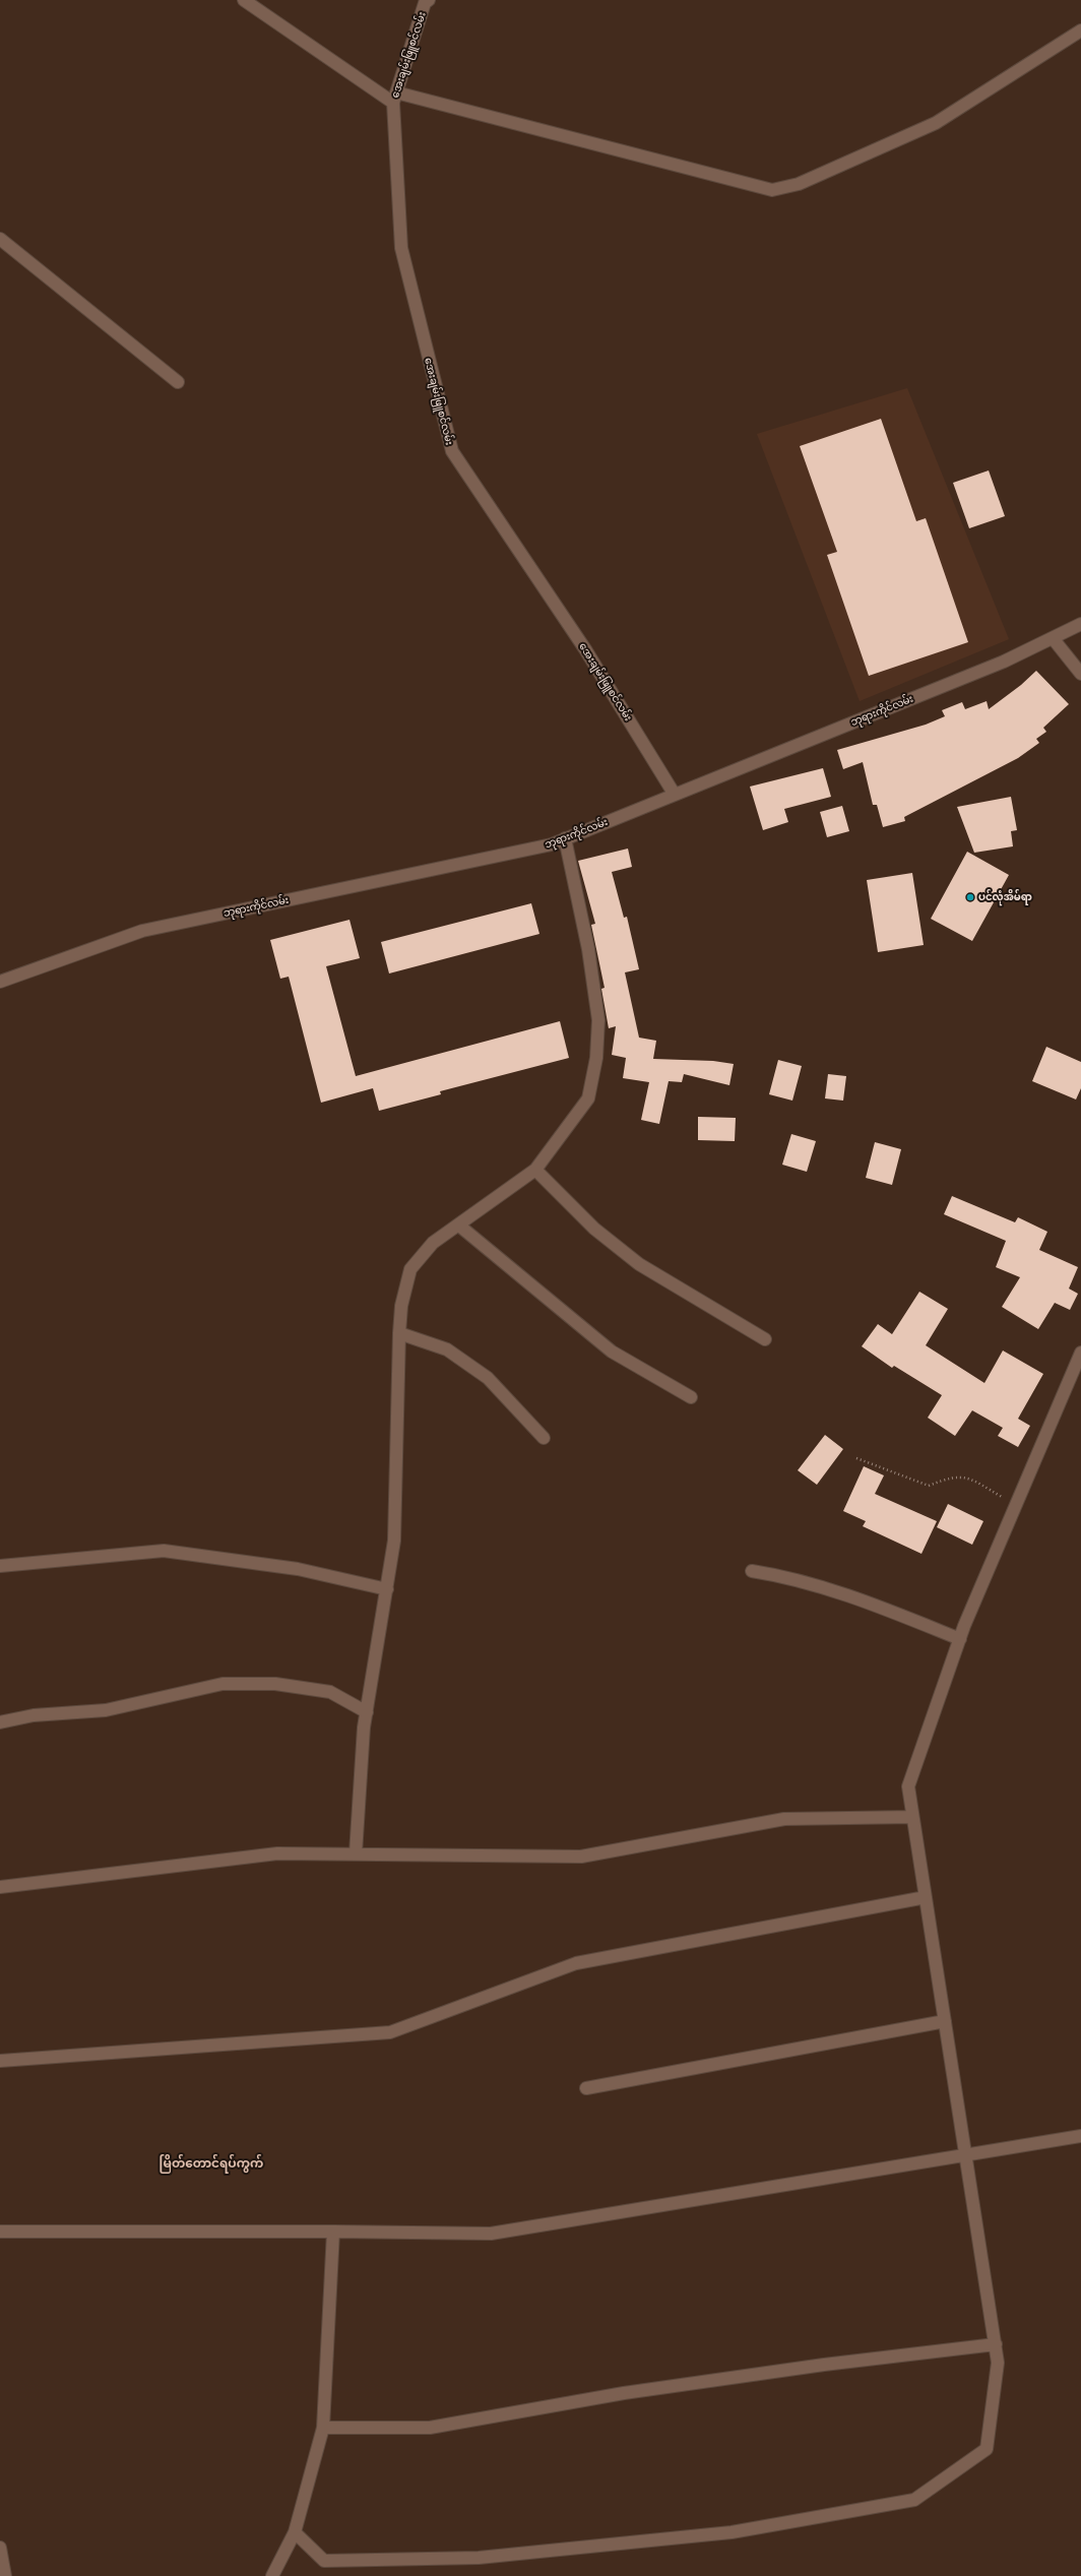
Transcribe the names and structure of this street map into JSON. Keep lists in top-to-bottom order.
{
  "streets": {
    "street": ["အေးချမ်းဖြူစင်လမ်း", "ဘုရားကိုင်လမ်း"]
  },
  "crossings": [
    ["အေးချမ်းဖြူစင်လမ်း", "ဘုရားကိုင်လမ်း"]
  ],
  "districts": ["မြိတ်တောင်ရပ်ကွက်"],
  "places": ["ပင်လုံအိမ်ရာ"]
}
